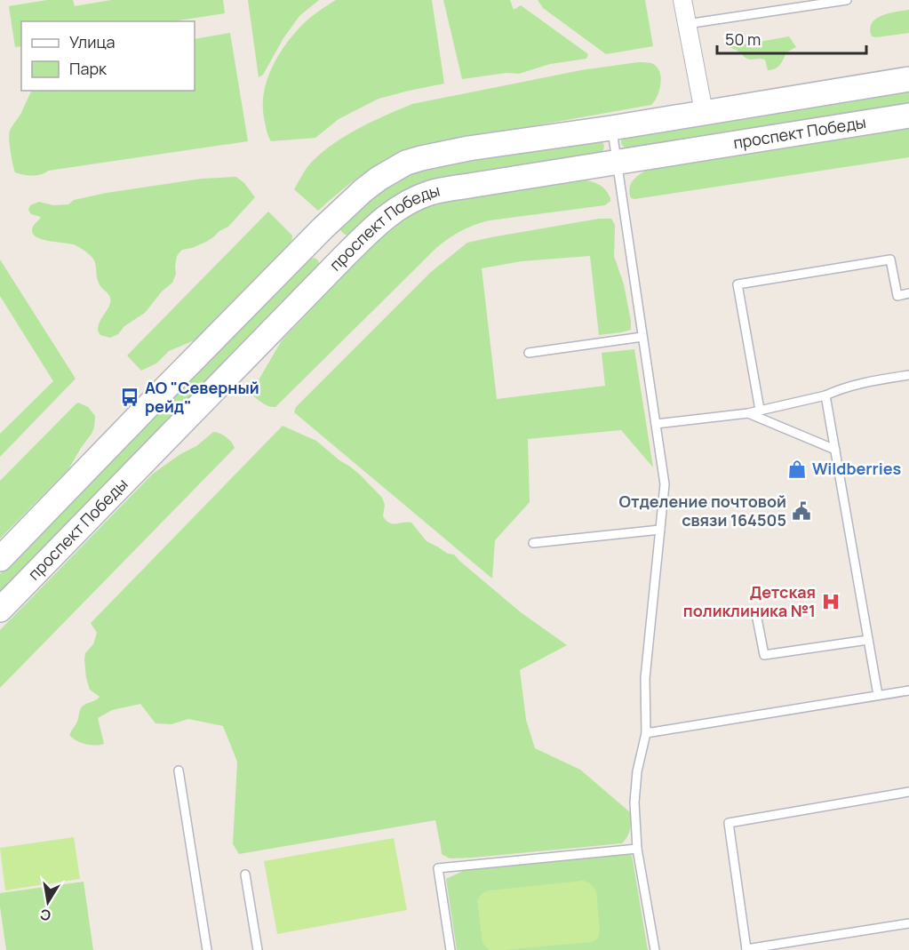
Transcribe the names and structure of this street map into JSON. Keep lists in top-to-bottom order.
{
  "streets": {
    "main road": ["проспект Победы"]
  },
  "places": {
    "bus stop": ["АО \"Северный рейд\""],
    "shop": ["Wildberries"],
    "public building": ["Отделение почтовой связи 164505"],
    "hospital": ["Детская поликлиника №1"]
  },
  "legend": ["Улица", "Парк"],
  "scale_bar": "50 m",
  "north": "bottom"
}
